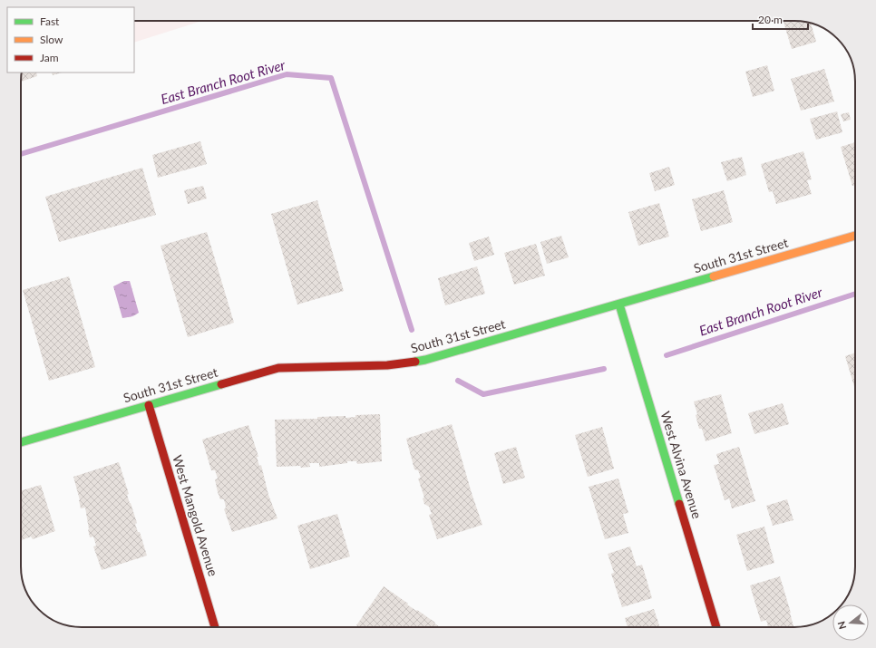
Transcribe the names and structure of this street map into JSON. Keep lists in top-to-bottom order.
{
  "streets": {
    "street": ["South 31st Street", "West Alvina Avenue", "West Mangold Avenue"]
  },
  "crossings": [
    ["South 31st Street", "West Alvina Avenue"],
    ["South 31st Street", "West Mangold Avenue"]
  ],
  "water": ["East Branch Root River"],
  "legend": ["Fast", "Slow", "Jam"],
  "scale_bar": "20 m",
  "north": "left"
}
